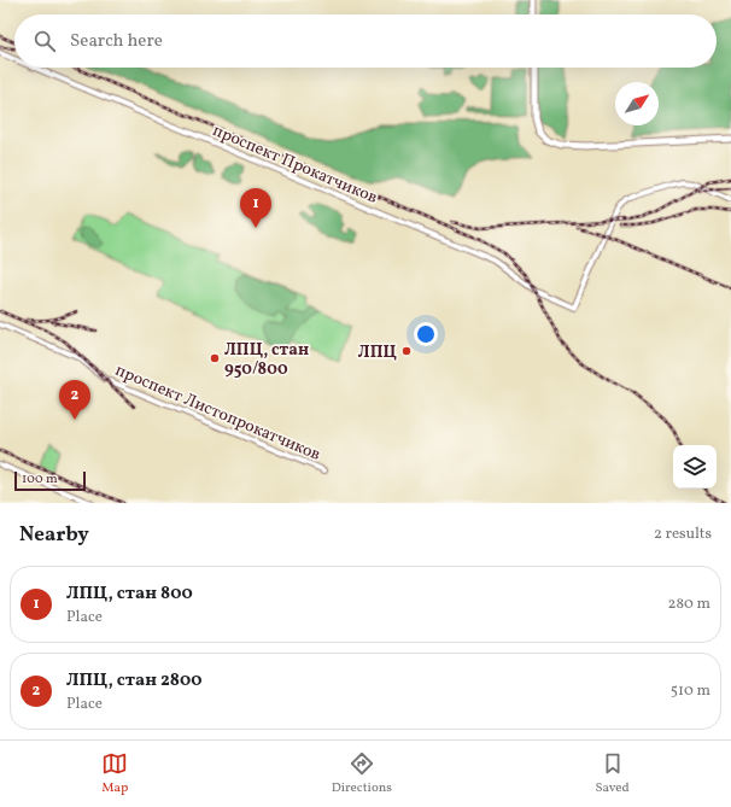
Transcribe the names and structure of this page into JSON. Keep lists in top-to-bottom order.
{
  "streets": {
    "street": ["проспект Прокатчиков", "проспект Листопрокатчиков"]
  },
  "places": ["ЛПЦ", "ЛПЦ, стан 950/800"],
  "scale_bar": "100 m",
  "north": "top right",
  "page": {
    "search": "Search here",
    "pins": ["1", "2"],
    "scale": "100 m",
    "heading": ["Nearby", "2 results"],
    "list": [
      {
        "mark": "1",
        "name": "ЛПЦ, стан 800",
        "note": "Place",
        "value": "280 m"
      },
      {
        "mark": "2",
        "name": "ЛПЦ, стан 2800",
        "note": "Place",
        "value": "510 m"
      }
    ],
    "nav": ["Map", "Directions", "Saved"]
  }
}
